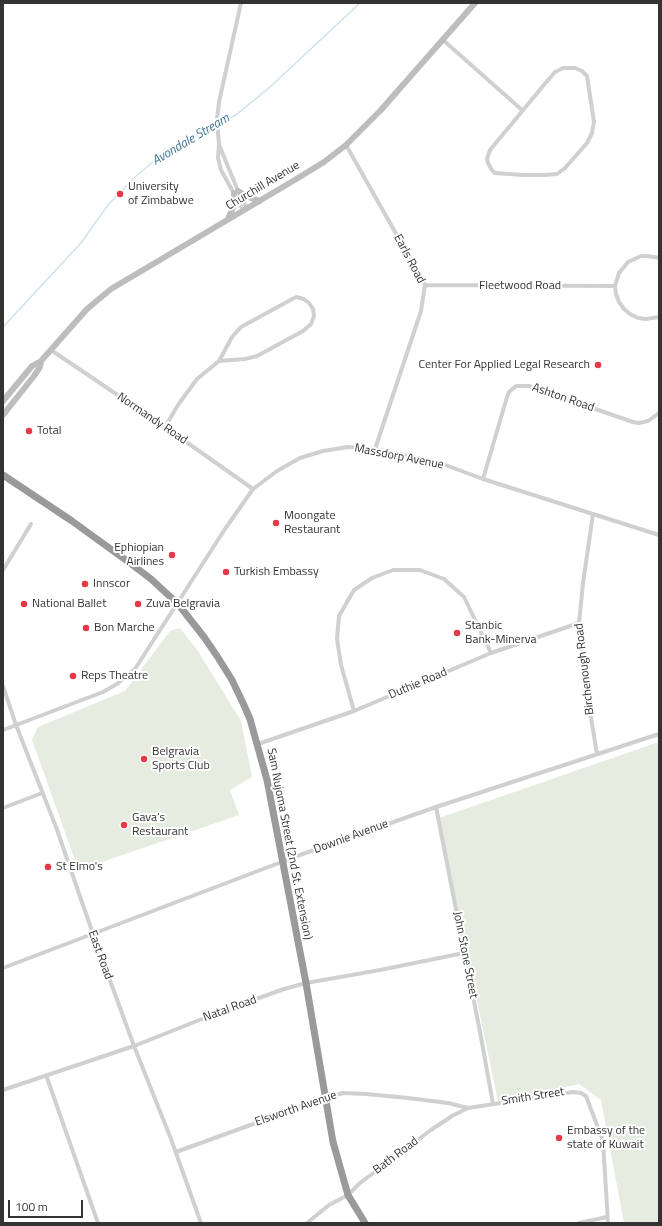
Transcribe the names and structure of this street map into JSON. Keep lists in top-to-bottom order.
{
  "streets": {
    "highway": ["Sam Nujoma Street (2nd St. Extension)"],
    "main road": ["Churchill Avenue"],
    "street": [
      "Earls Road",
      "Fleetwood Road",
      "Ashton Road",
      "Normandy Road",
      "Massdorp Avenue",
      "Birchenough Road",
      "Duthie Road",
      "Downie Avenue",
      "East Road",
      "John Stone Street",
      "Natal Road",
      "Smith Street",
      "Elsworth Avenue",
      "Bath Road"
    ]
  },
  "crossings": [
    ["Churchill Avenue", "Earls Road"],
    ["Churchill Avenue", "Normandy Road"],
    ["Earls Road", "Fleetwood Road"],
    ["Earls Road", "Massdorp Avenue"],
    ["Ashton Road", "Massdorp Avenue"],
    ["Normandy Road", "Massdorp Avenue"],
    ["Massdorp Avenue", "Birchenough Road"],
    ["Massdorp Avenue", "Sam Nujoma Street (2nd St. Extension)"],
    ["Massdorp Avenue", "East Road"],
    ["Birchenough Road", "Duthie Road"],
    ["Birchenough Road", "Downie Avenue"],
    ["Duthie Road", "Sam Nujoma Street (2nd St. Extension)"],
    ["Downie Avenue", "Sam Nujoma Street (2nd St. Extension)"],
    ["Downie Avenue", "East Road"],
    ["Downie Avenue", "John Stone Street"],
    ["Sam Nujoma Street (2nd St. Extension)", "Natal Road"],
    ["Sam Nujoma Street (2nd St. Extension)", "Elsworth Avenue"],
    ["Sam Nujoma Street (2nd St. Extension)", "Bath Road"],
    ["East Road", "Natal Road"],
    ["East Road", "Elsworth Avenue"],
    ["John Stone Street", "Natal Road"],
    ["John Stone Street", "Smith Street"],
    ["John Stone Street", "Bath Road"],
    ["Smith Street", "Bath Road"],
    ["Elsworth Avenue", "Bath Road"]
  ],
  "water": ["Avondale Stream"],
  "places": [
    "University of Zimbabwe",
    "Center For Applied Legal Research",
    "Total",
    "Moongate Restaurant",
    "Ephiopian Airlines",
    "Turkish Embassy",
    "Innscor",
    "National Ballet",
    "Zuva Belgravia",
    "Bon Marche",
    "Stanbic Bank-Minerva",
    "Reps Theatre",
    "Belgravia Sports Club",
    "Gava’s Restaurant",
    "St Elmo's",
    "Embassy of the state of Kuwait"
  ],
  "scale_bar": "100 m"
}
